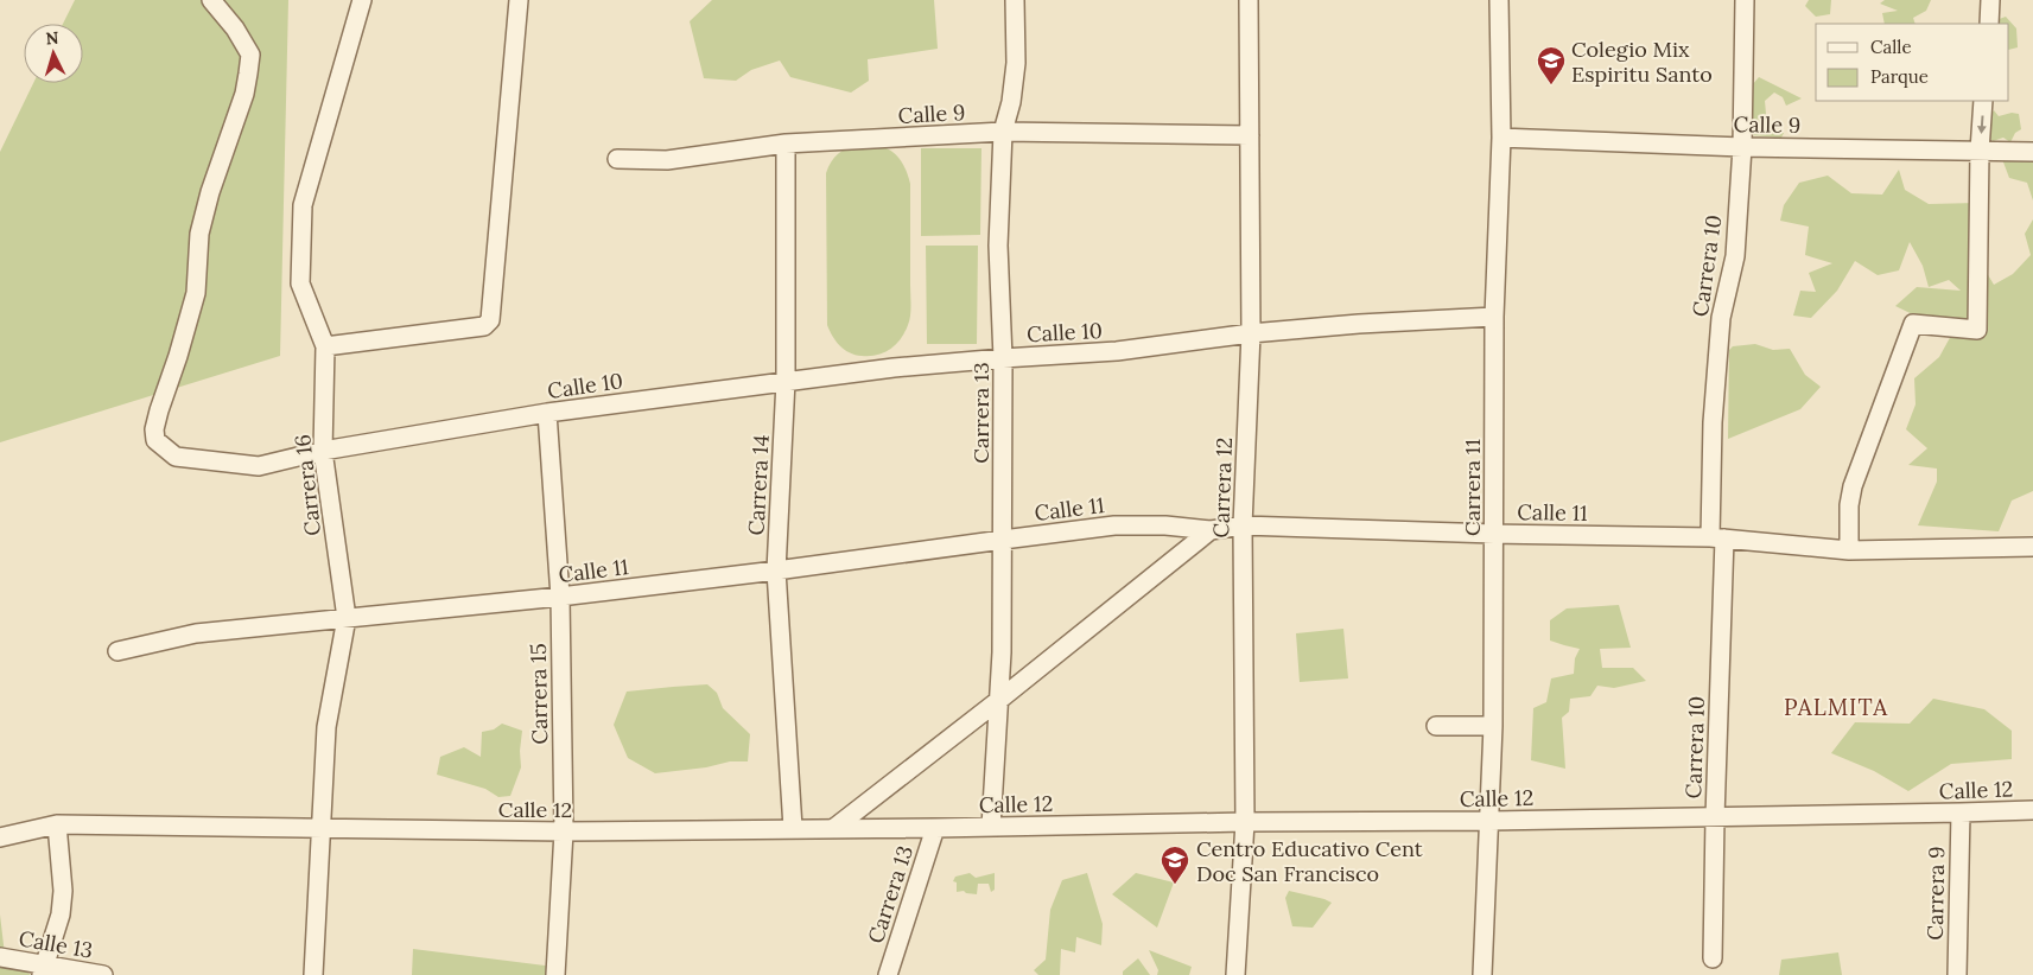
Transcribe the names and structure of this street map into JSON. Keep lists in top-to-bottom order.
{
  "streets": {
    "street": [
      "Calle 9",
      "Carrera 10",
      "Calle 10",
      "Carrera 13",
      "Carrera 16",
      "Carrera 14",
      "Carrera 12",
      "Carrera 11",
      "Calle 11",
      "Carrera 15",
      "Calle 12",
      "Carrera 9",
      "Calle 13"
    ]
  },
  "crossings": [
    ["Calle 9", "Carrera 10"],
    ["Calle 9", "Carrera 13"],
    ["Calle 9", "Carrera 14"],
    ["Calle 9", "Carrera 12"],
    ["Calle 9", "Carrera 11"],
    ["Carrera 10", "Calle 11"],
    ["Carrera 10", "Calle 12"],
    ["Calle 10", "Carrera 13"],
    ["Calle 10", "Carrera 16"],
    ["Calle 10", "Carrera 14"],
    ["Calle 10", "Carrera 12"],
    ["Calle 10", "Carrera 11"],
    ["Calle 10", "Carrera 15"],
    ["Carrera 13", "Calle 11"],
    ["Carrera 13", "Calle 12"],
    ["Carrera 16", "Calle 11"],
    ["Carrera 16", "Calle 12"],
    ["Carrera 14", "Calle 11"],
    ["Carrera 14", "Calle 12"],
    ["Carrera 12", "Calle 11"],
    ["Carrera 12", "Calle 12"],
    ["Carrera 11", "Calle 11"],
    ["Carrera 11", "Calle 12"],
    ["Calle 11", "Carrera 15"],
    ["Carrera 15", "Calle 12"],
    ["Calle 12", "Carrera 9"]
  ],
  "districts": ["PALMITA"],
  "places": {
    "school or university": ["Colegio Mix Espiritu Santo", "Centro Educativo Cent Doc San Francisco"]
  },
  "legend": ["Calle", "Parque"],
  "north": "top"
}
